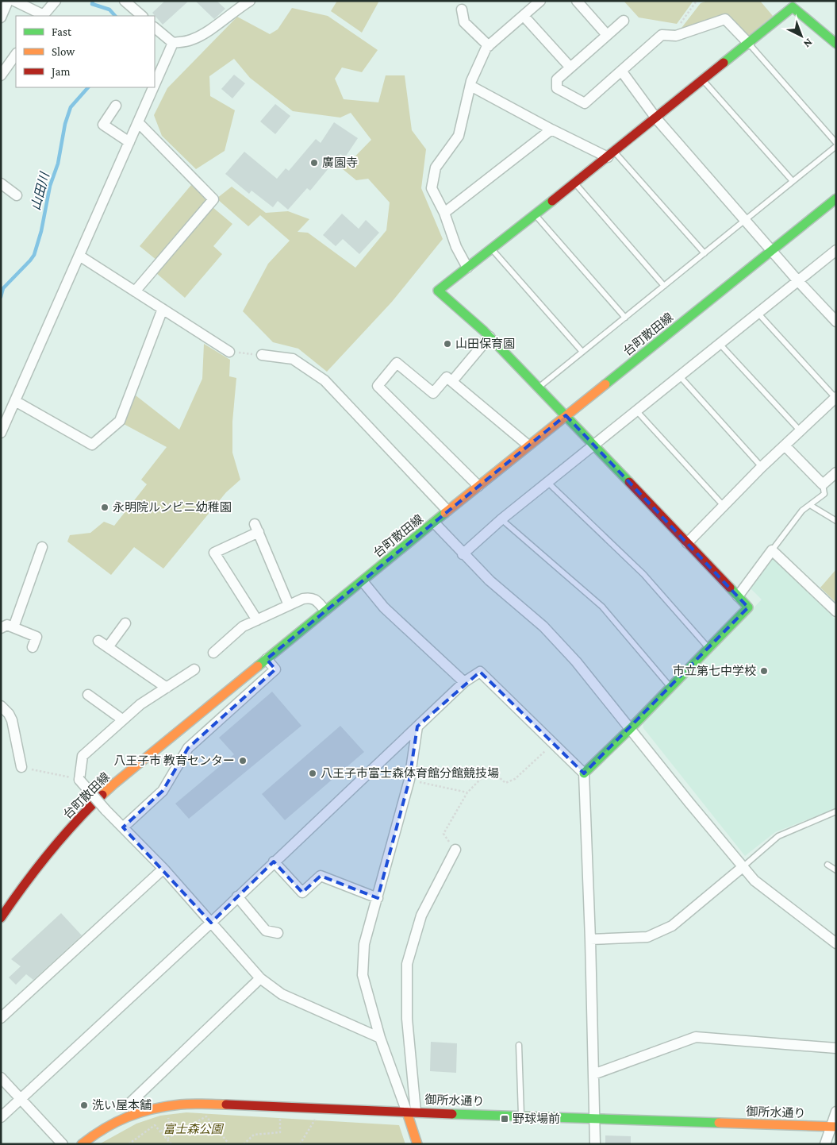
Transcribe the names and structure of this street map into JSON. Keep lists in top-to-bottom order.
{
  "streets": {
    "street": ["台町散田線", "御所水通り"]
  },
  "water": ["山田川"],
  "parks": ["富士森公園"],
  "places": {
    "other": [
      "廣園寺",
      "山田保育園",
      "永明院ルンビニ幼稚園",
      "市立第七中学校",
      "八王子市 教育センター",
      "八王子市富士森体育館分館競技場",
      "洗い屋本舗"
    ],
    "transit": ["野球場前"]
  },
  "legend": ["Fast", "Slow", "Jam"],
  "north": "bottom right"
}
